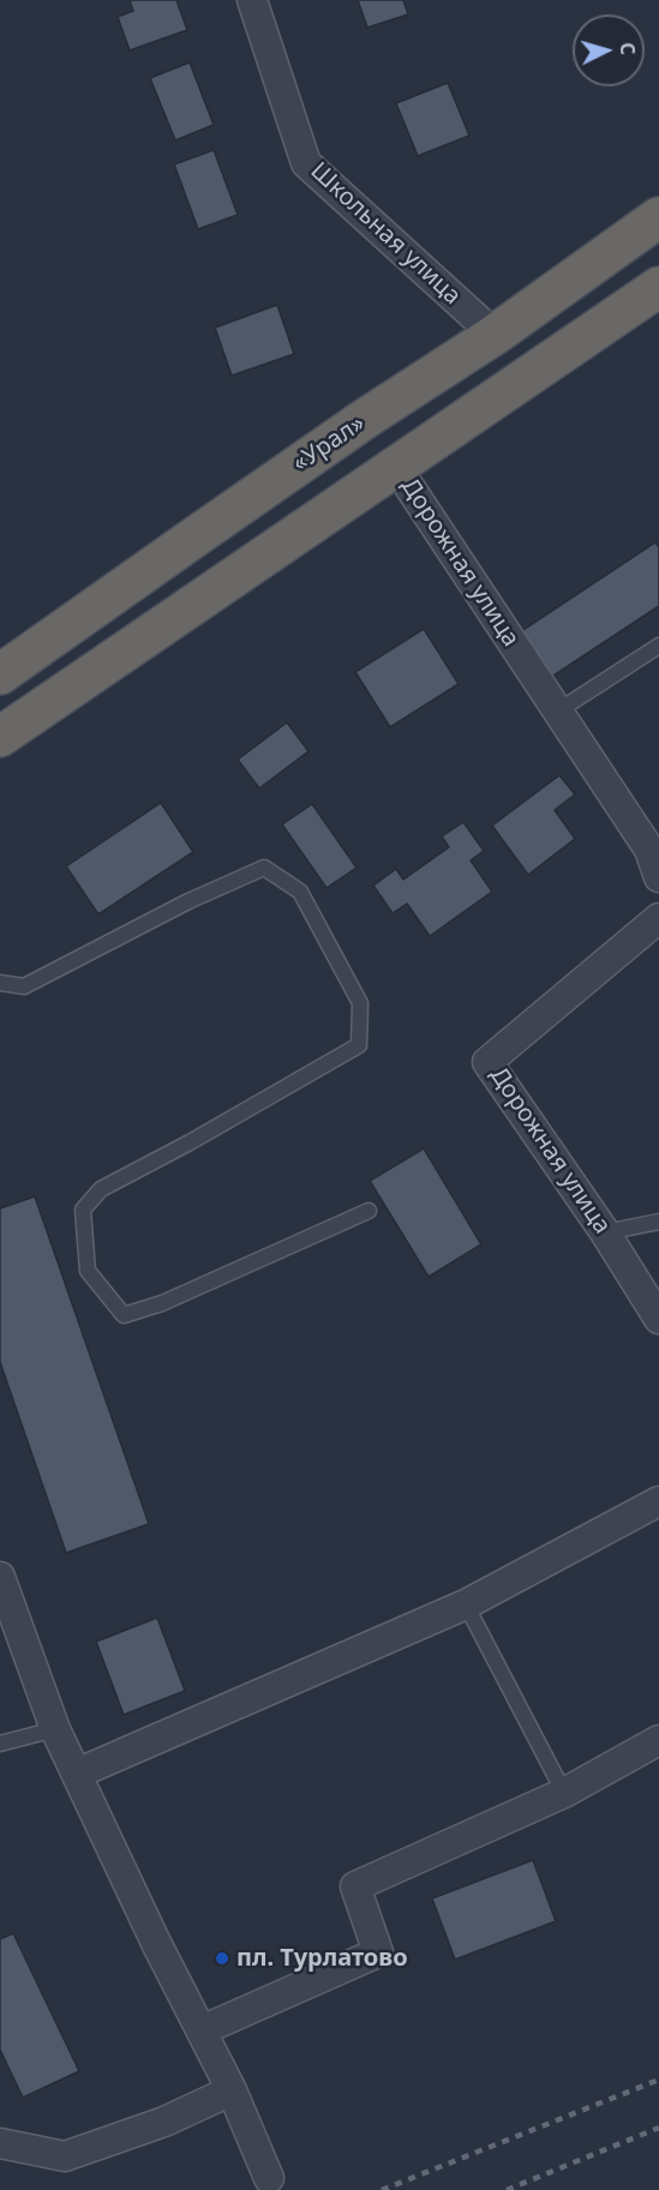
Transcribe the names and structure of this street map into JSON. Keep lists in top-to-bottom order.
{
  "streets": {
    "highway": ["«Урал»"],
    "street": ["Школьная улица", "Дорожная улица"]
  },
  "crossings": [
    ["Школьная улица", "«Урал»"]
  ],
  "places": ["пл. Турлатово"],
  "north": "right"
}
